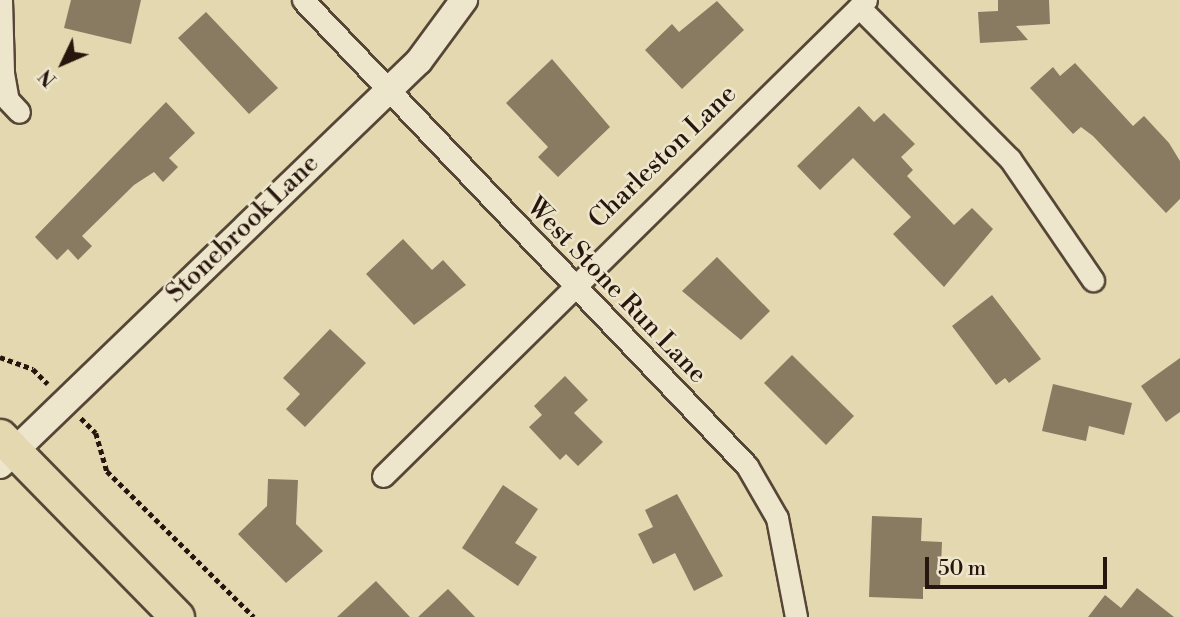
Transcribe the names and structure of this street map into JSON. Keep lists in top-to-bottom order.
{
  "streets": {
    "street": ["Charleston Lane", "Stonebrook Lane", "West Stone Run Lane"]
  },
  "crossings": [
    ["Charleston Lane", "West Stone Run Lane"],
    ["Stonebrook Lane", "West Stone Run Lane"]
  ],
  "scale_bar": "50 m",
  "north": "bottom left"
}
